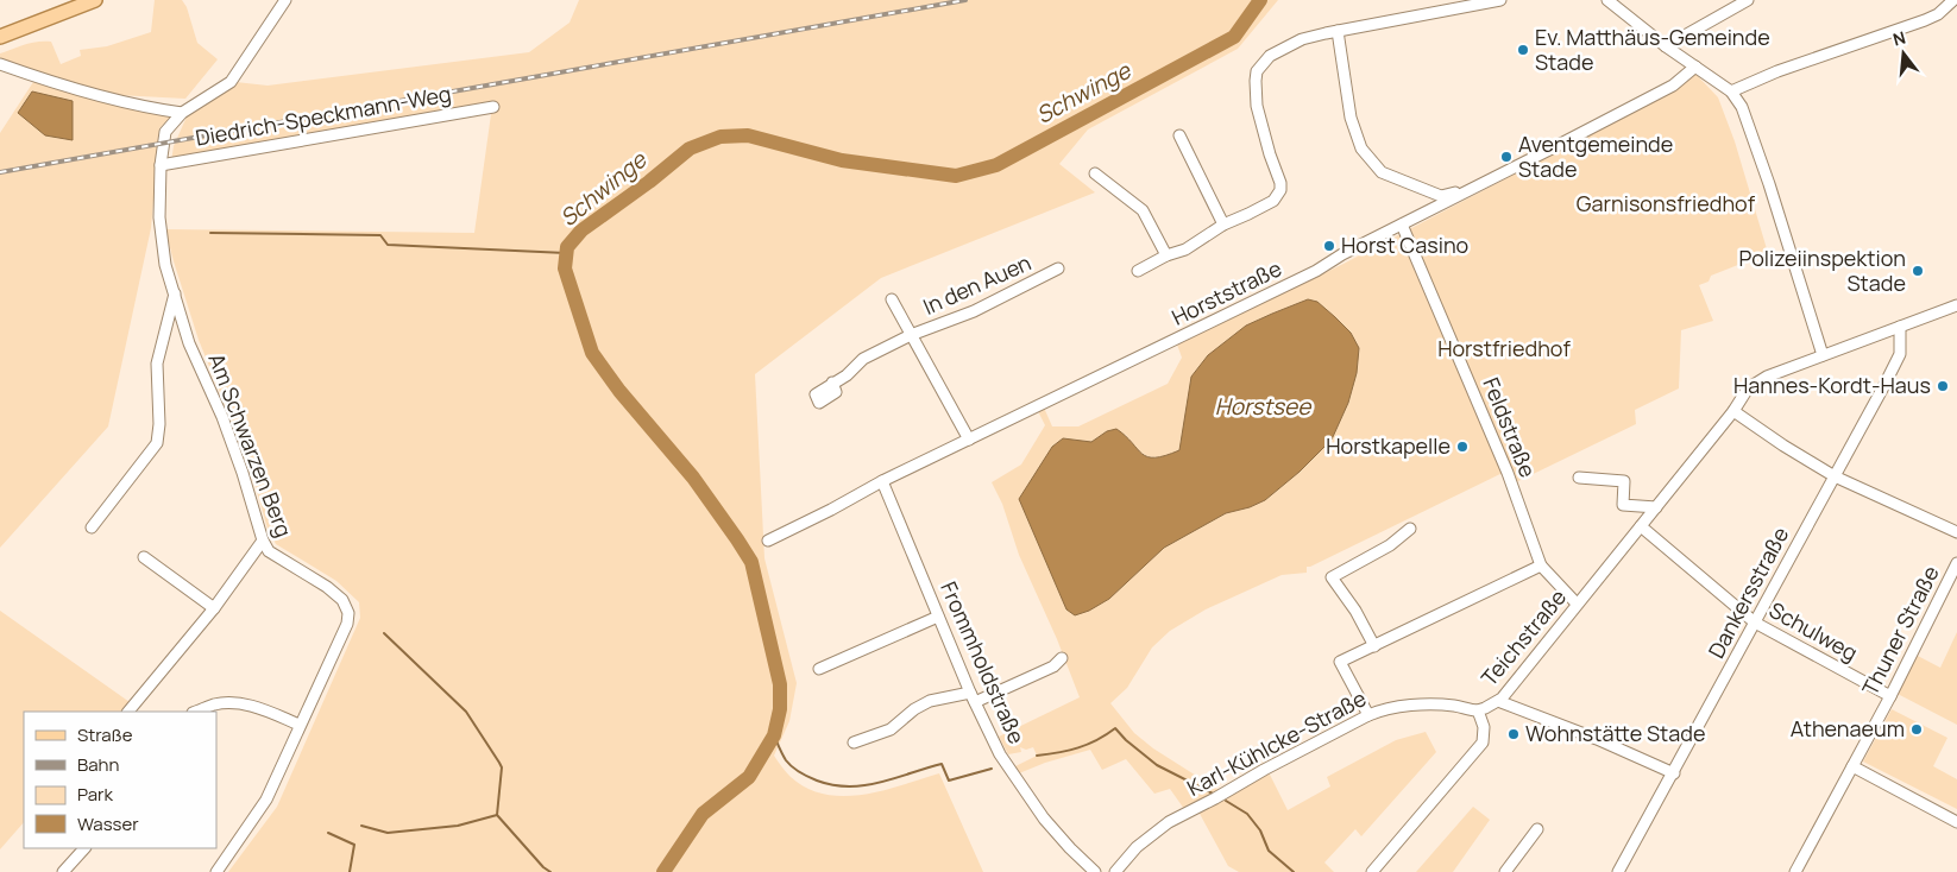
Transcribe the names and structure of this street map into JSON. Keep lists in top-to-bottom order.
{
  "streets": {
    "street": [
      "Diedrich-Speckmann-Weg",
      "In den Auen",
      "Horststraße",
      "Feldstraße",
      "Am Schwarzen Berg",
      "Dankersstraße",
      "Thuner Straße",
      "Schulweg",
      "Teichstraße",
      "Frommholdstraße",
      "Karl-Kühlcke-Straße"
    ]
  },
  "crossings": [
    ["Diedrich-Speckmann-Weg", "Am Schwarzen Berg"],
    ["In den Auen", "Horststraße"],
    ["Horststraße", "Feldstraße"],
    ["Horststraße", "Frommholdstraße"],
    ["Feldstraße", "Teichstraße"],
    ["Dankersstraße", "Schulweg"],
    ["Dankersstraße", "Teichstraße"],
    ["Thuner Straße", "Schulweg"],
    ["Schulweg", "Teichstraße"],
    ["Teichstraße", "Karl-Kühlcke-Straße"]
  ],
  "water": ["Schwinge", "Horstsee"],
  "parks": ["Garnisonsfriedhof", "Horstfriedhof"],
  "places": [
    "Ev. Matthäus-Gemeinde Stade",
    "Aventgemeinde Stade",
    "Horst Casino",
    "Polizeiinspektion Stade",
    "Hannes-Kordt-Haus",
    "Horstkapelle",
    "Athenaeum",
    "Wohnstätte Stade"
  ],
  "legend": [
    "Straße",
    "Bahn",
    "Park",
    "Wasser"
  ],
  "north": "top"
}
